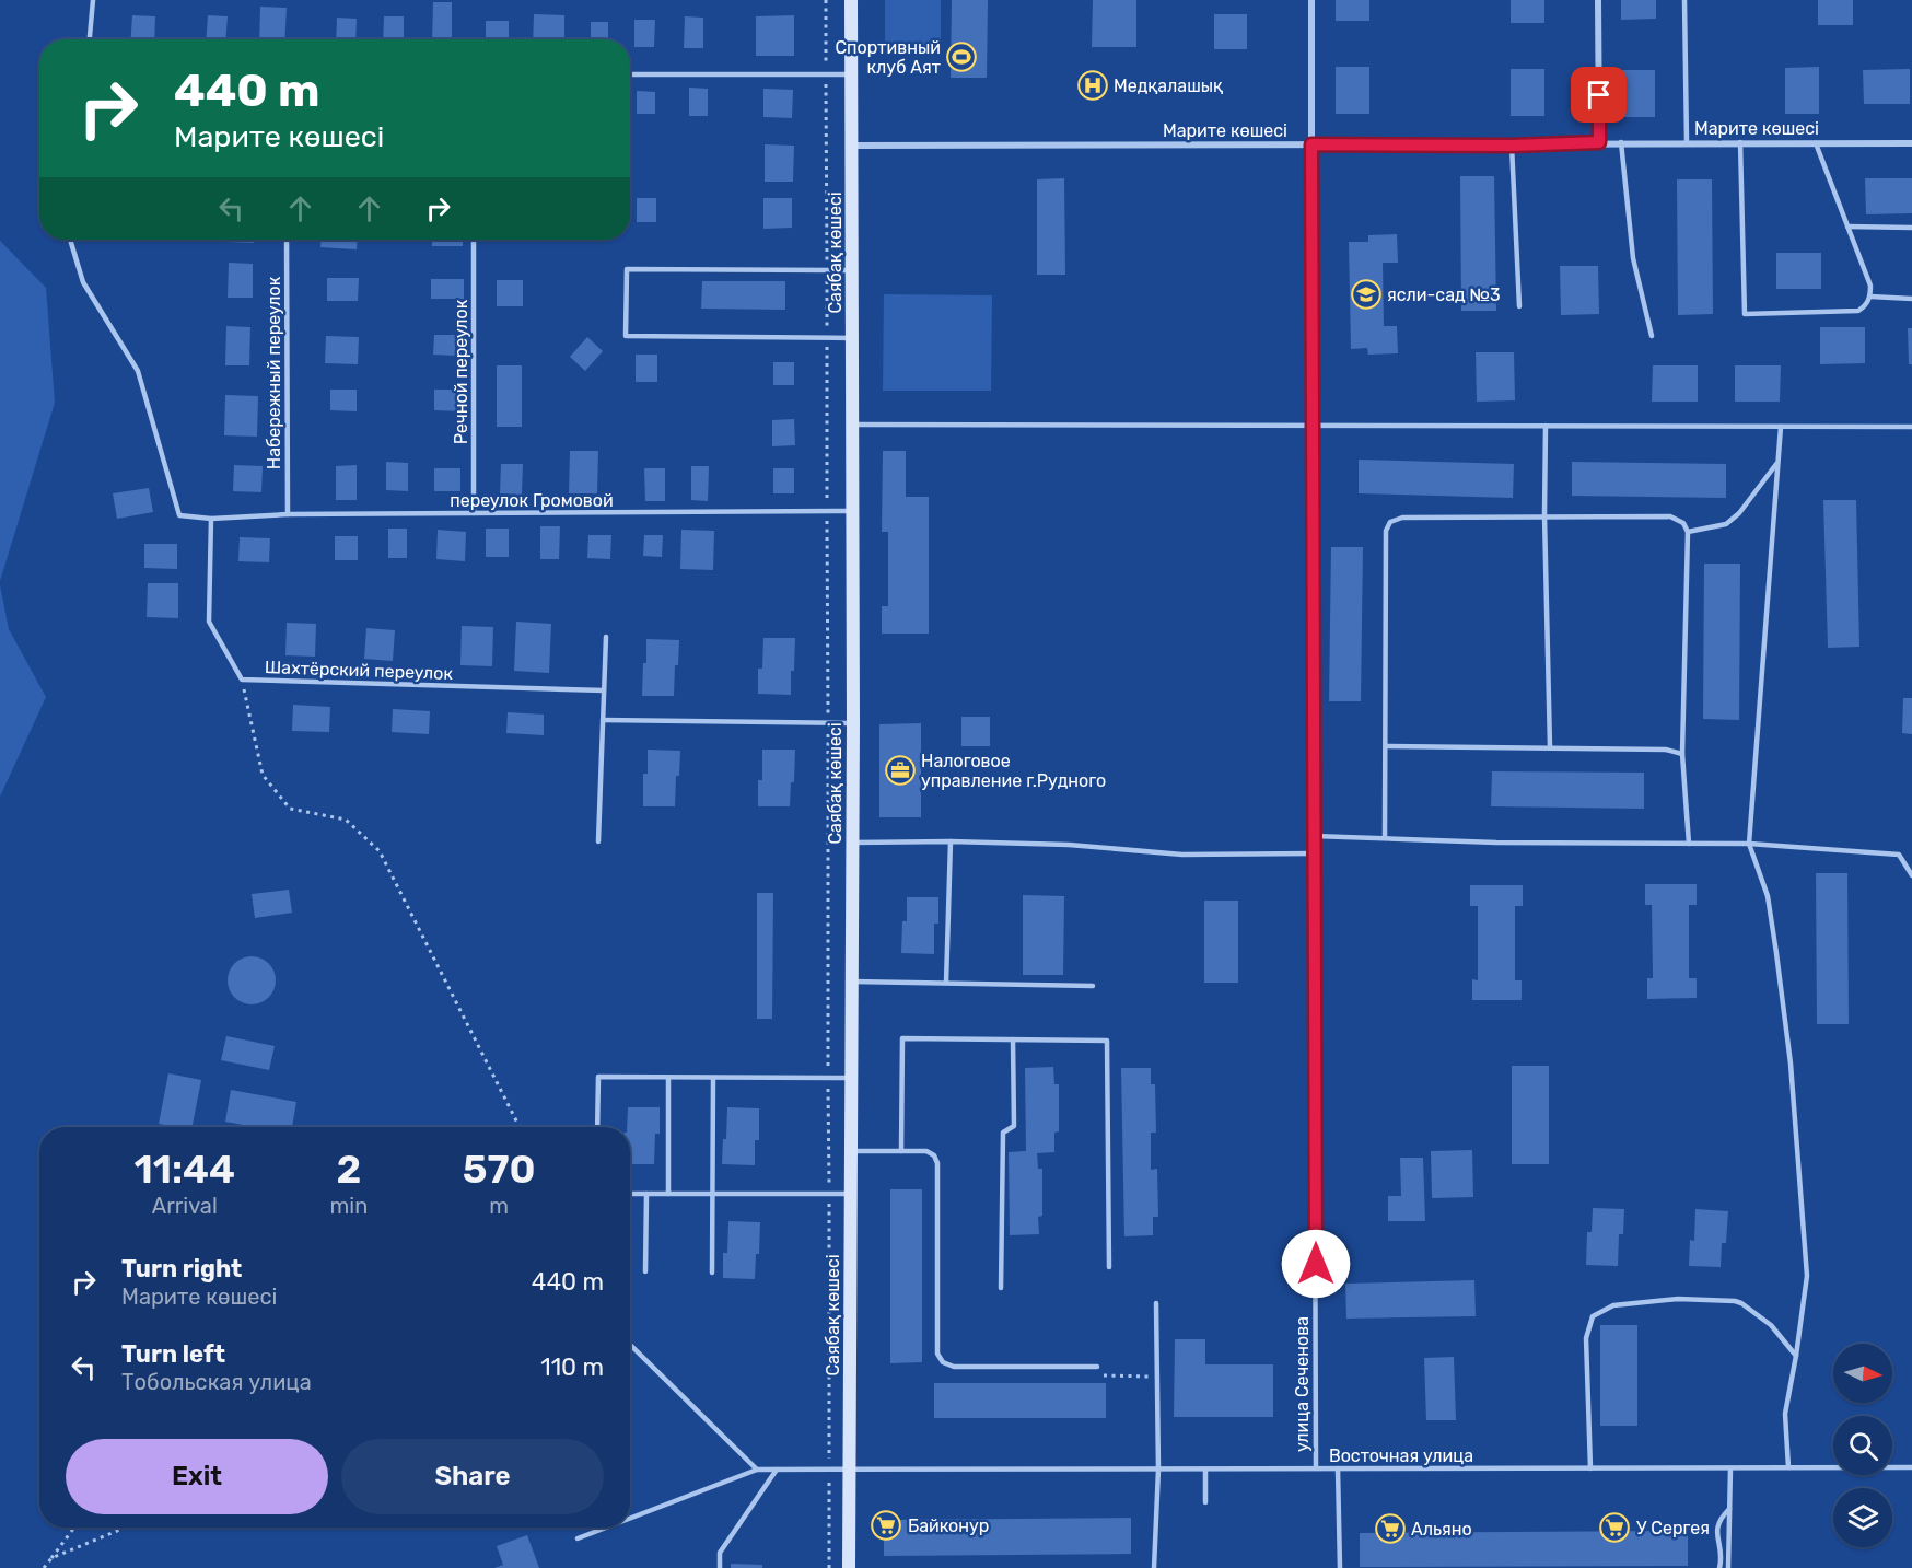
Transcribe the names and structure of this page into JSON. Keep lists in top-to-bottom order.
{
  "streets": {
    "street": ["Марите көшесі", "Саябақ көшесі", "улица Сеченова"],
    "lane": [
      "Речной переулок",
      "Набережный переулок",
      "переулок Громовой",
      "Шахтёрский переулок",
      "Восточная улица"
    ]
  },
  "crossings": [
    ["Марите көшесі", "Саябақ көшесі"],
    ["Марите көшесі", "улица Сеченова"],
    ["Саябақ көшесі", "переулок Громовой"],
    ["Саябақ көшесі", "Восточная улица"],
    ["Речной переулок", "переулок Громовой"],
    ["Набережный переулок", "переулок Громовой"],
    ["переулок Громовой", "Шахтёрский переулок"],
    ["улица Сеченова", "Восточная улица"]
  ],
  "places": {
    "sports": ["Спортивный клуб Аят"],
    "hospital": ["Медқалашық"],
    "school or university": ["ясли-сад №3"],
    "office": ["Налоговое управление г.Рудного"],
    "supermarket": ["Байконур", "У Сергея", "Альяно"]
  },
  "north": "right",
  "page": {
    "turn": ["440 m", "Марите көшесі"],
    "eta": [
      "11:44",
      "Arrival",
      "2",
      "min",
      "570",
      "m"
    ],
    "list": [
      {
        "name": "Turn right",
        "note": "Марите көшесі",
        "value": "440 m"
      },
      {
        "name": "Turn left",
        "note": "Тобольская улица",
        "value": "110 m"
      }
    ],
    "buttons": ["Exit", "Share"]
  }
}
